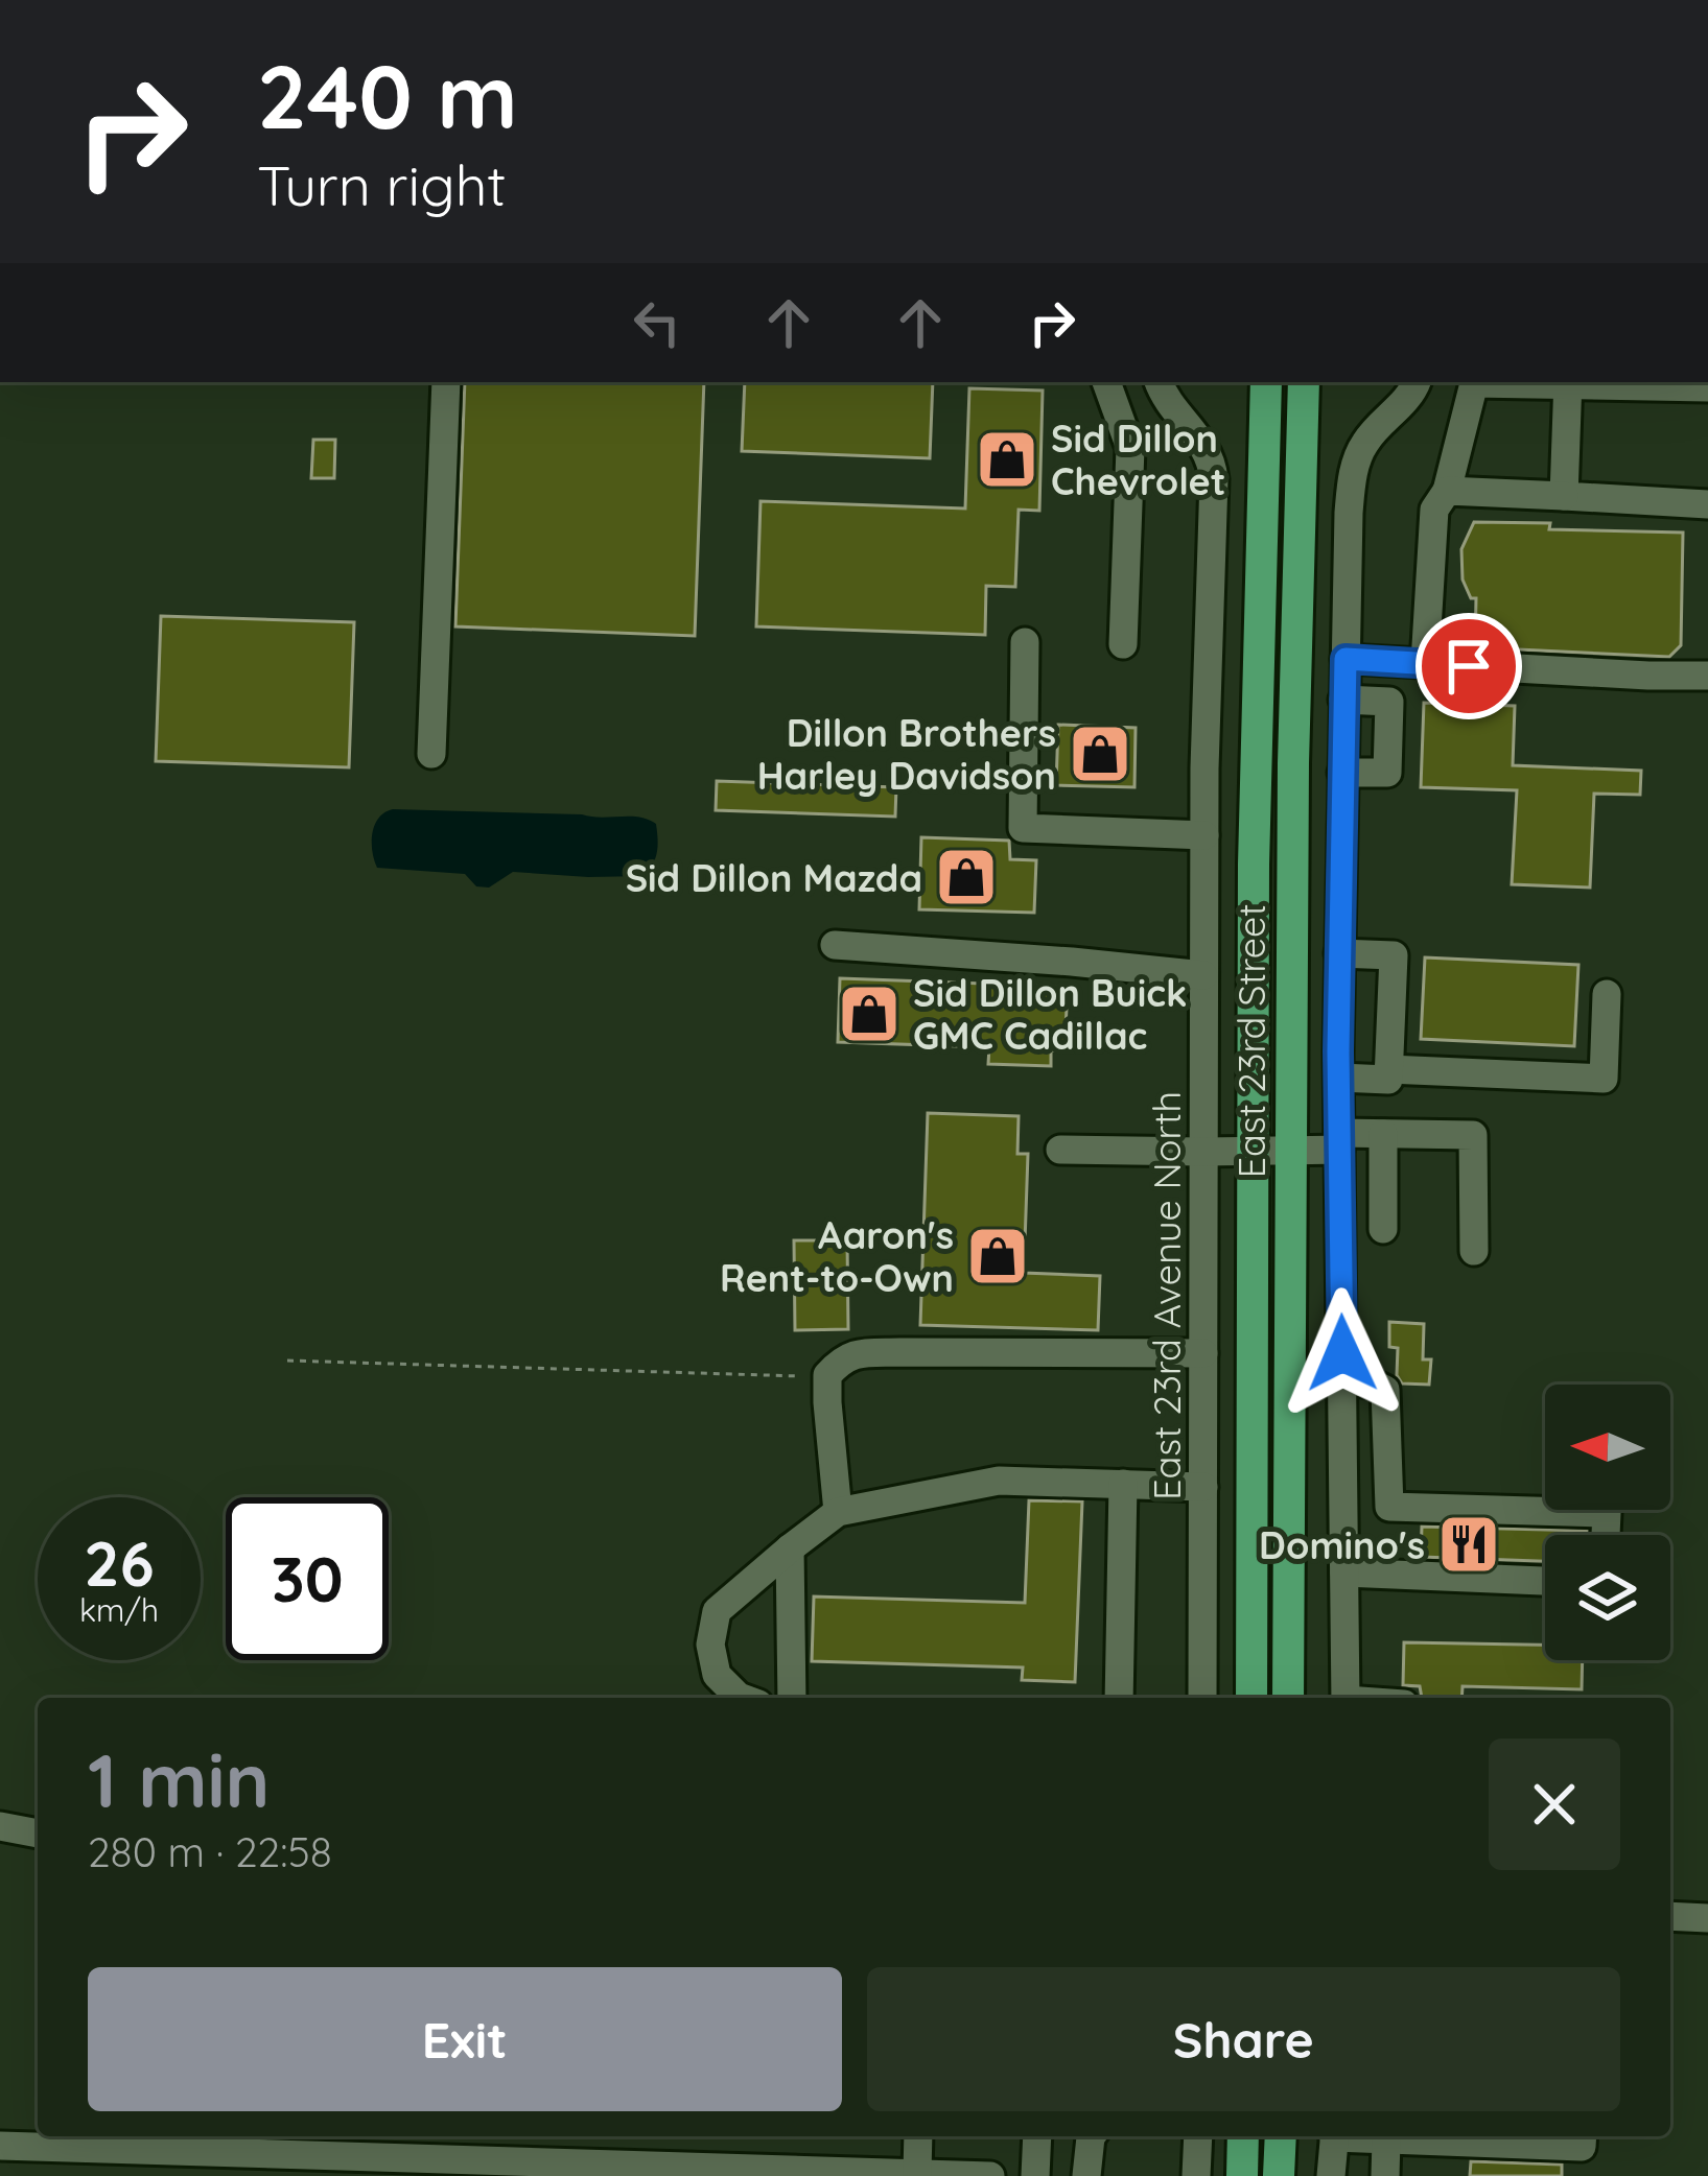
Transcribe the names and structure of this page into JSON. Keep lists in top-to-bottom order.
{
  "streets": {
    "main road": ["East 23rd Street"],
    "street": ["East 23rd Avenue North"]
  },
  "places": {
    "shop": [
      "Sid Dillon Chevrolet",
      "Dillon Brothers Harley Davidson",
      "Sid Dillon Mazda",
      "Sid Dillon Buick GMC Cadillac",
      "Aaron's Rent-to-Own"
    ],
    "restaurant": ["Domino's"]
  },
  "north": "left",
  "page": {
    "turn": ["240 m", "Turn right"],
    "speed": "26 km/h",
    "limit": "30",
    "heading": ["1 min", "280 m · 22:58"],
    "buttons": ["Exit", "Share"]
  }
}
